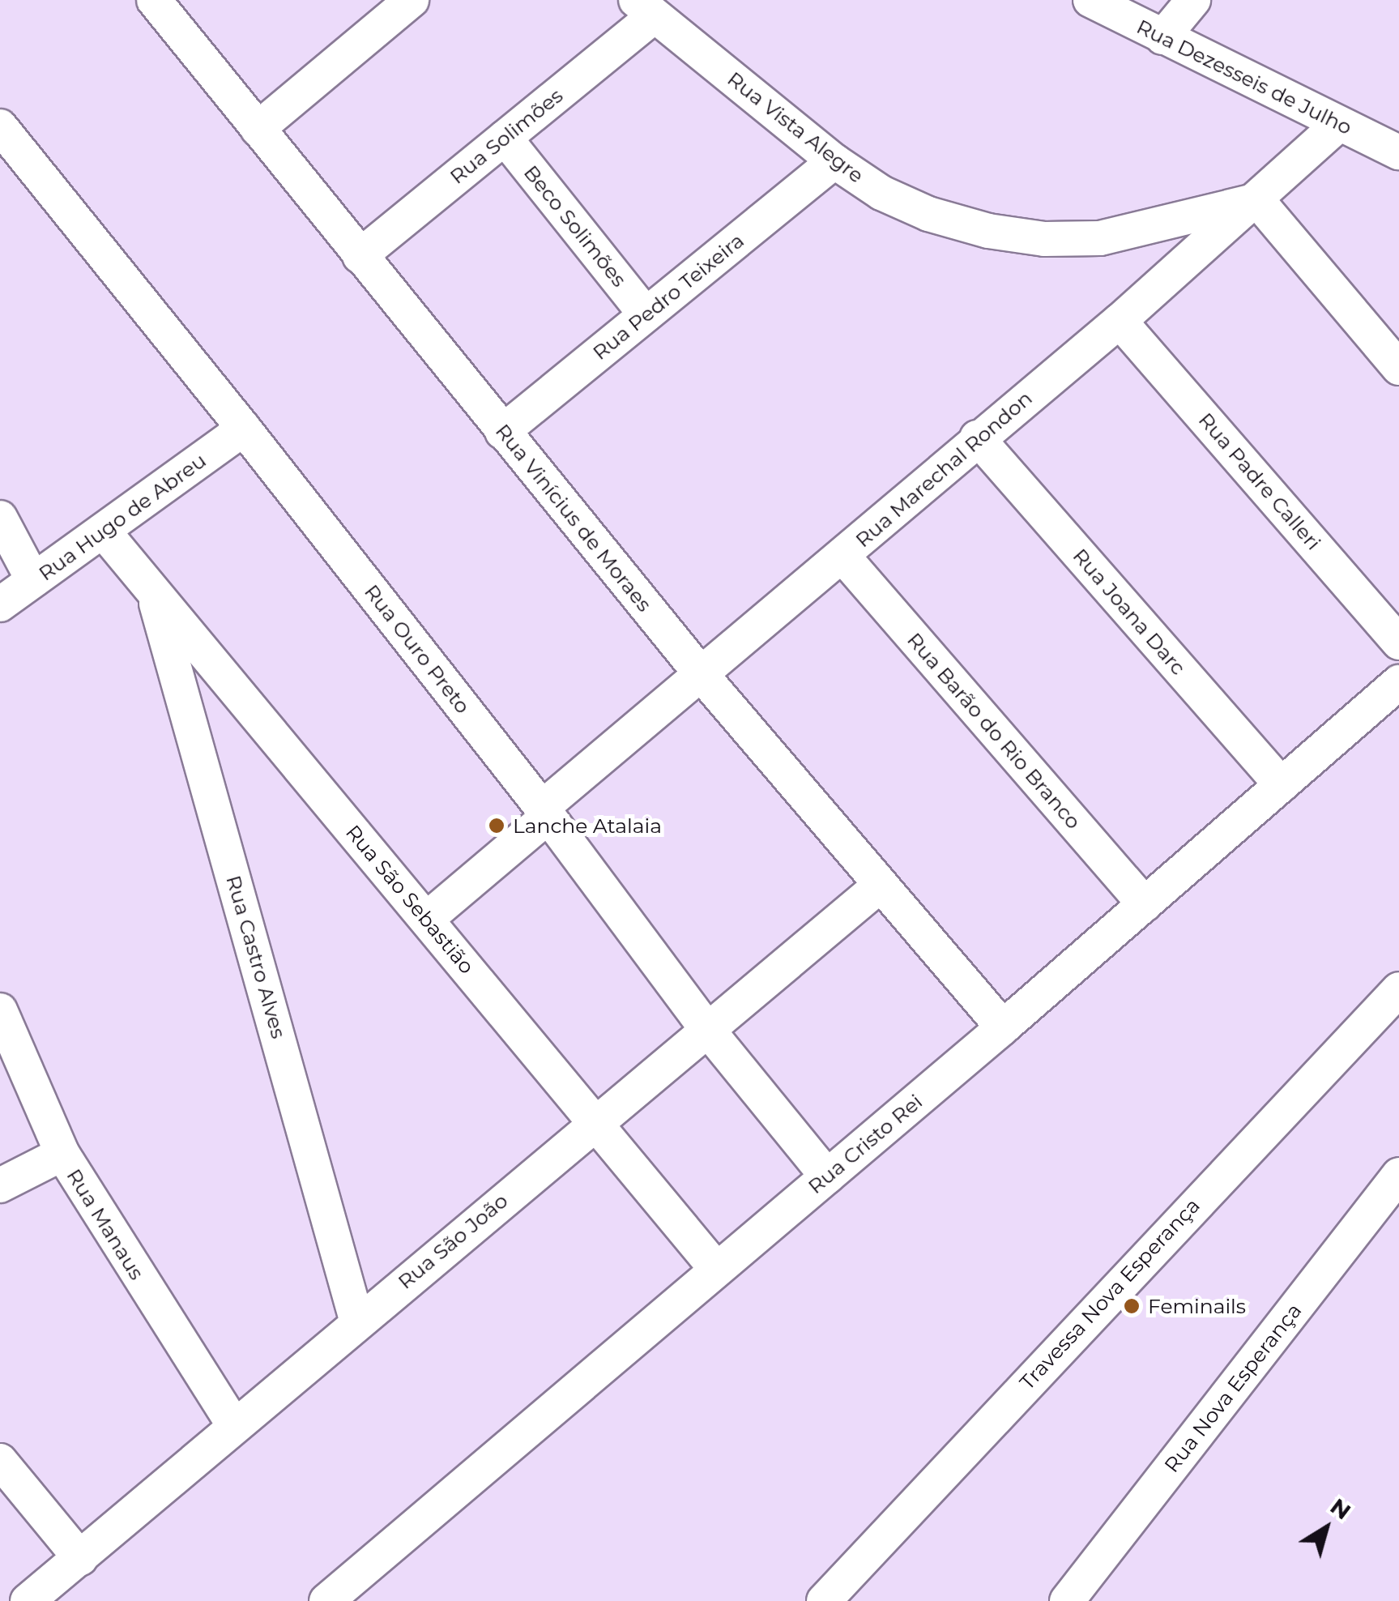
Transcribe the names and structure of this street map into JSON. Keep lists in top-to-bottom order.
{
  "streets": {
    "street": [
      "Rua Dezesseis de Julho",
      "Rua Vista Alegre",
      "Rua Solimões",
      "Beco Solimões",
      "Rua Pedro Teixeira",
      "Rua Marechal Rondon",
      "Rua Padre Calleri",
      "Rua Hugo de Abreu",
      "Rua Vinícius de Moraes",
      "Rua Joana Darc",
      "Rua Ouro Preto",
      "Rua Barão do Rio Branco",
      "Rua São Sebastião",
      "Rua Castro Alves",
      "Rua Cristo Rei",
      "Rua Manaus",
      "Rua São João",
      "Travessa Nova Esperança",
      "Rua Nova Esperança"
    ]
  },
  "crossings": [
    ["Rua Dezesseis de Julho", "Rua Marechal Rondon"],
    ["Rua Vista Alegre", "Rua Solimões"],
    ["Rua Vista Alegre", "Rua Pedro Teixeira"],
    ["Rua Vista Alegre", "Rua Marechal Rondon"],
    ["Rua Solimões", "Beco Solimões"],
    ["Rua Solimões", "Rua Vinícius de Moraes"],
    ["Beco Solimões", "Rua Pedro Teixeira"],
    ["Rua Pedro Teixeira", "Rua Vinícius de Moraes"],
    ["Rua Marechal Rondon", "Rua Padre Calleri"],
    ["Rua Marechal Rondon", "Rua Vinícius de Moraes"],
    ["Rua Marechal Rondon", "Rua Joana Darc"],
    ["Rua Marechal Rondon", "Rua Ouro Preto"],
    ["Rua Marechal Rondon", "Rua Barão do Rio Branco"],
    ["Rua Marechal Rondon", "Rua São Sebastião"],
    ["Rua Hugo de Abreu", "Rua Ouro Preto"],
    ["Rua Hugo de Abreu", "Rua São Sebastião"],
    ["Rua Vinícius de Moraes", "Rua Cristo Rei"],
    ["Rua Vinícius de Moraes", "Rua São João"],
    ["Rua Joana Darc", "Rua Cristo Rei"],
    ["Rua Ouro Preto", "Rua Cristo Rei"],
    ["Rua Ouro Preto", "Rua São João"],
    ["Rua Barão do Rio Branco", "Rua Cristo Rei"],
    ["Rua São Sebastião", "Rua Castro Alves"],
    ["Rua São Sebastião", "Rua Cristo Rei"],
    ["Rua São Sebastião", "Rua São João"],
    ["Rua Castro Alves", "Rua São João"],
    ["Rua Manaus", "Rua São João"]
  ],
  "places": ["Lanche Atalaia", "Feminails"],
  "north": "top right"
}
